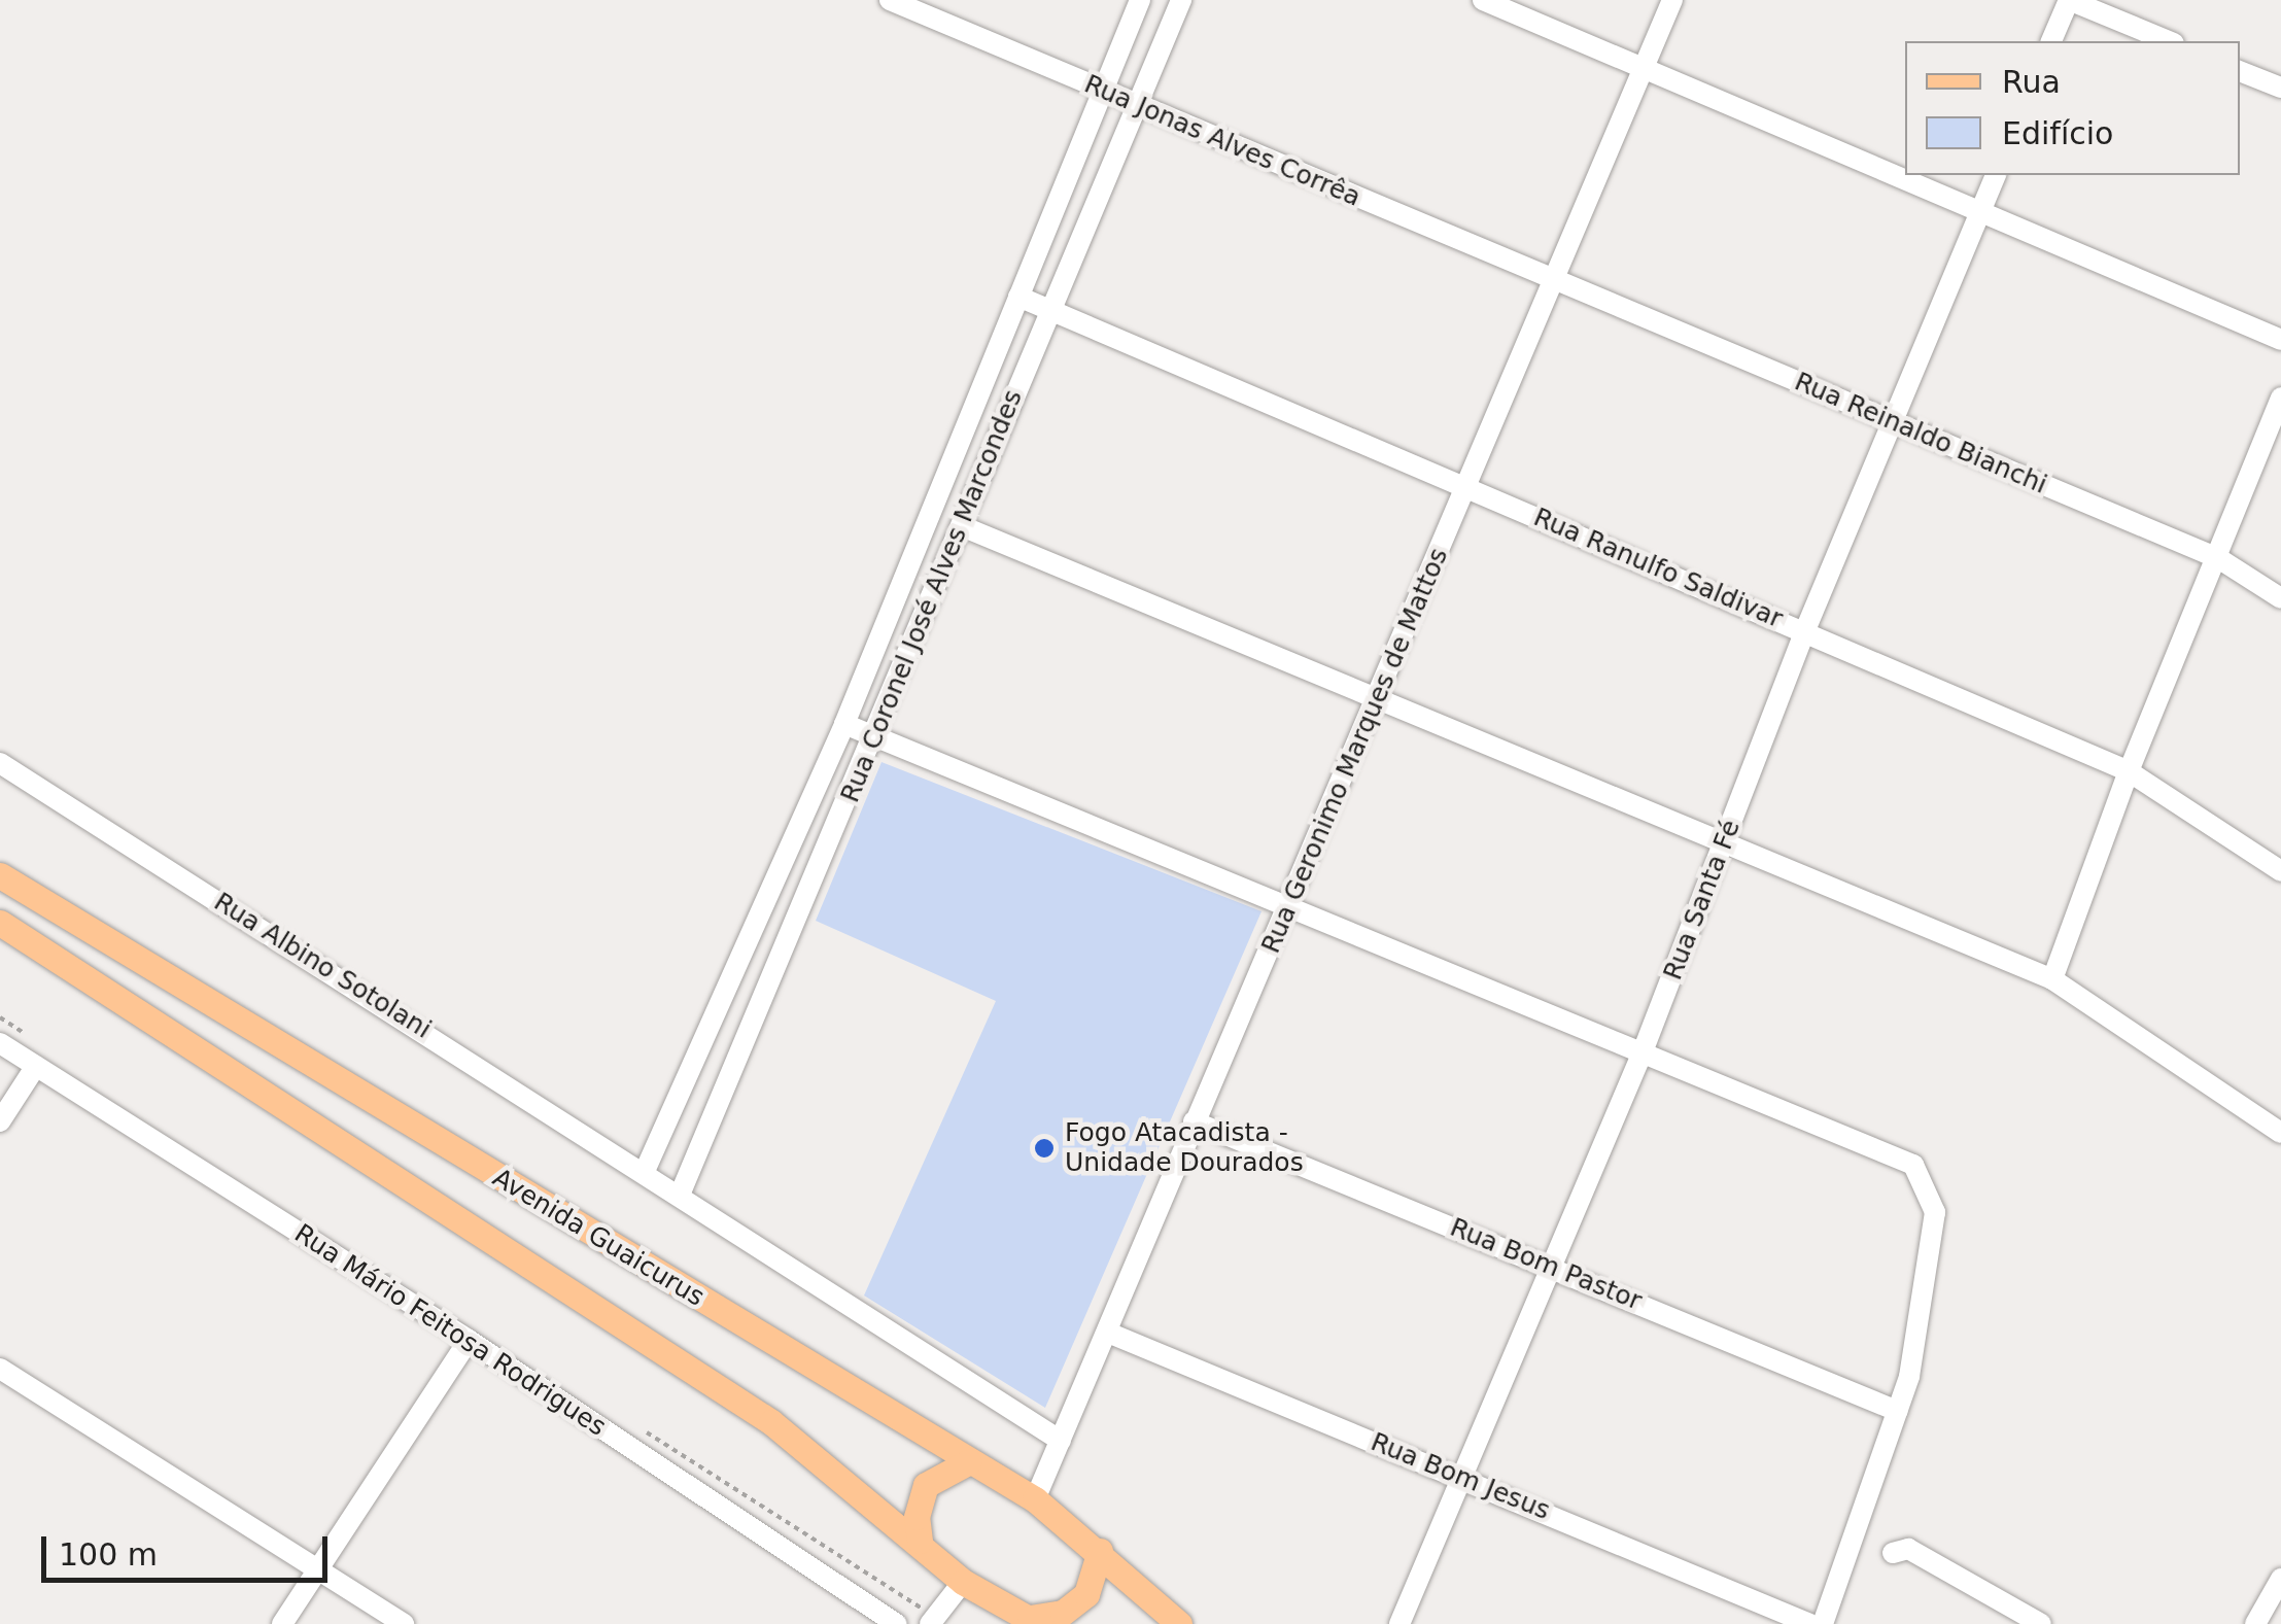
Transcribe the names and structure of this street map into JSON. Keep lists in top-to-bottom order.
{
  "streets": {
    "main road": ["Avenida Guaicurus"],
    "street": [
      "Rua Jonas Alves Corrêa",
      "Rua Reinaldo Bianchi",
      "Rua Ranulfo Saldivar",
      "Rua Coronel José Alves Marcondes",
      "Rua Geronimo Marques de Mattos",
      "Rua Santa Fé",
      "Rua Albino Sotolani",
      "Rua Bom Pastor",
      "Rua Mário Feitosa Rodrigues",
      "Rua Bom Jesus"
    ]
  },
  "crossings": [
    ["Rua Jonas Alves Corrêa", "Rua Reinaldo Bianchi"],
    ["Rua Jonas Alves Corrêa", "Rua Coronel José Alves Marcondes"],
    ["Rua Jonas Alves Corrêa", "Rua Geronimo Marques de Mattos"],
    ["Rua Reinaldo Bianchi", "Rua Geronimo Marques de Mattos"],
    ["Rua Reinaldo Bianchi", "Rua Santa Fé"],
    ["Rua Ranulfo Saldivar", "Rua Coronel José Alves Marcondes"],
    ["Rua Ranulfo Saldivar", "Rua Geronimo Marques de Mattos"],
    ["Rua Ranulfo Saldivar", "Rua Santa Fé"],
    ["Rua Coronel José Alves Marcondes", "Rua Albino Sotolani"],
    ["Rua Geronimo Marques de Mattos", "Rua Albino Sotolani"],
    ["Rua Geronimo Marques de Mattos", "Avenida Guaicurus"],
    ["Rua Geronimo Marques de Mattos", "Rua Bom Pastor"],
    ["Rua Geronimo Marques de Mattos", "Rua Bom Jesus"],
    ["Rua Santa Fé", "Rua Bom Pastor"],
    ["Rua Santa Fé", "Rua Bom Jesus"]
  ],
  "places": ["Fogo Atacadista - Unidade Dourados"],
  "legend": ["Rua", "Edifício"],
  "scale_bar": "100 m"
}
